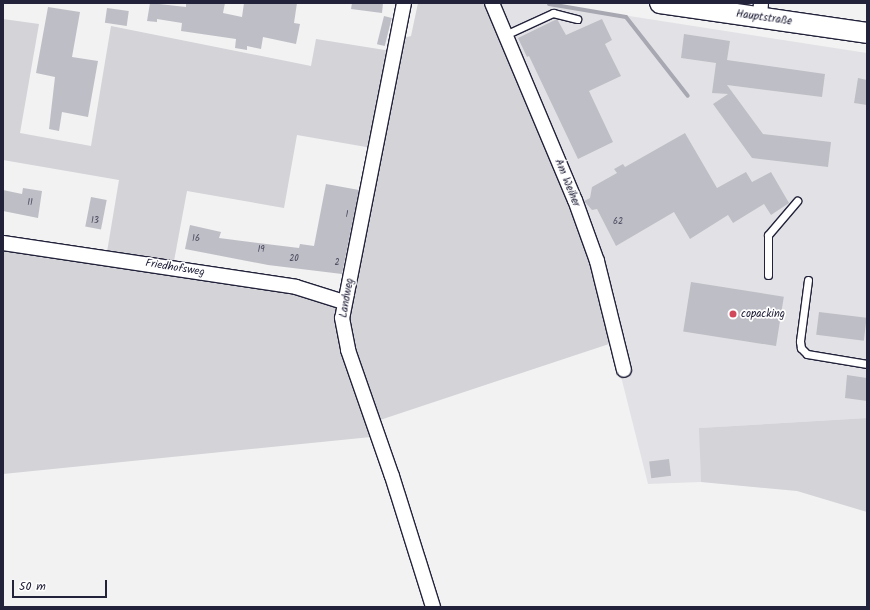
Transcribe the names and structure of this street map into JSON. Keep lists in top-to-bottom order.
{
  "streets": {
    "main road": ["Hauptstraße"],
    "street": ["Am Weiher", "Friedhofsweg", "Landweg"]
  },
  "crossings": [
    ["Friedhofsweg", "Landweg"]
  ],
  "places": ["copacking"],
  "house_numbers": [
    "11",
    "1",
    "13",
    "62",
    "16",
    "19",
    "20",
    "2"
  ],
  "scale_bar": "50 m"
}
